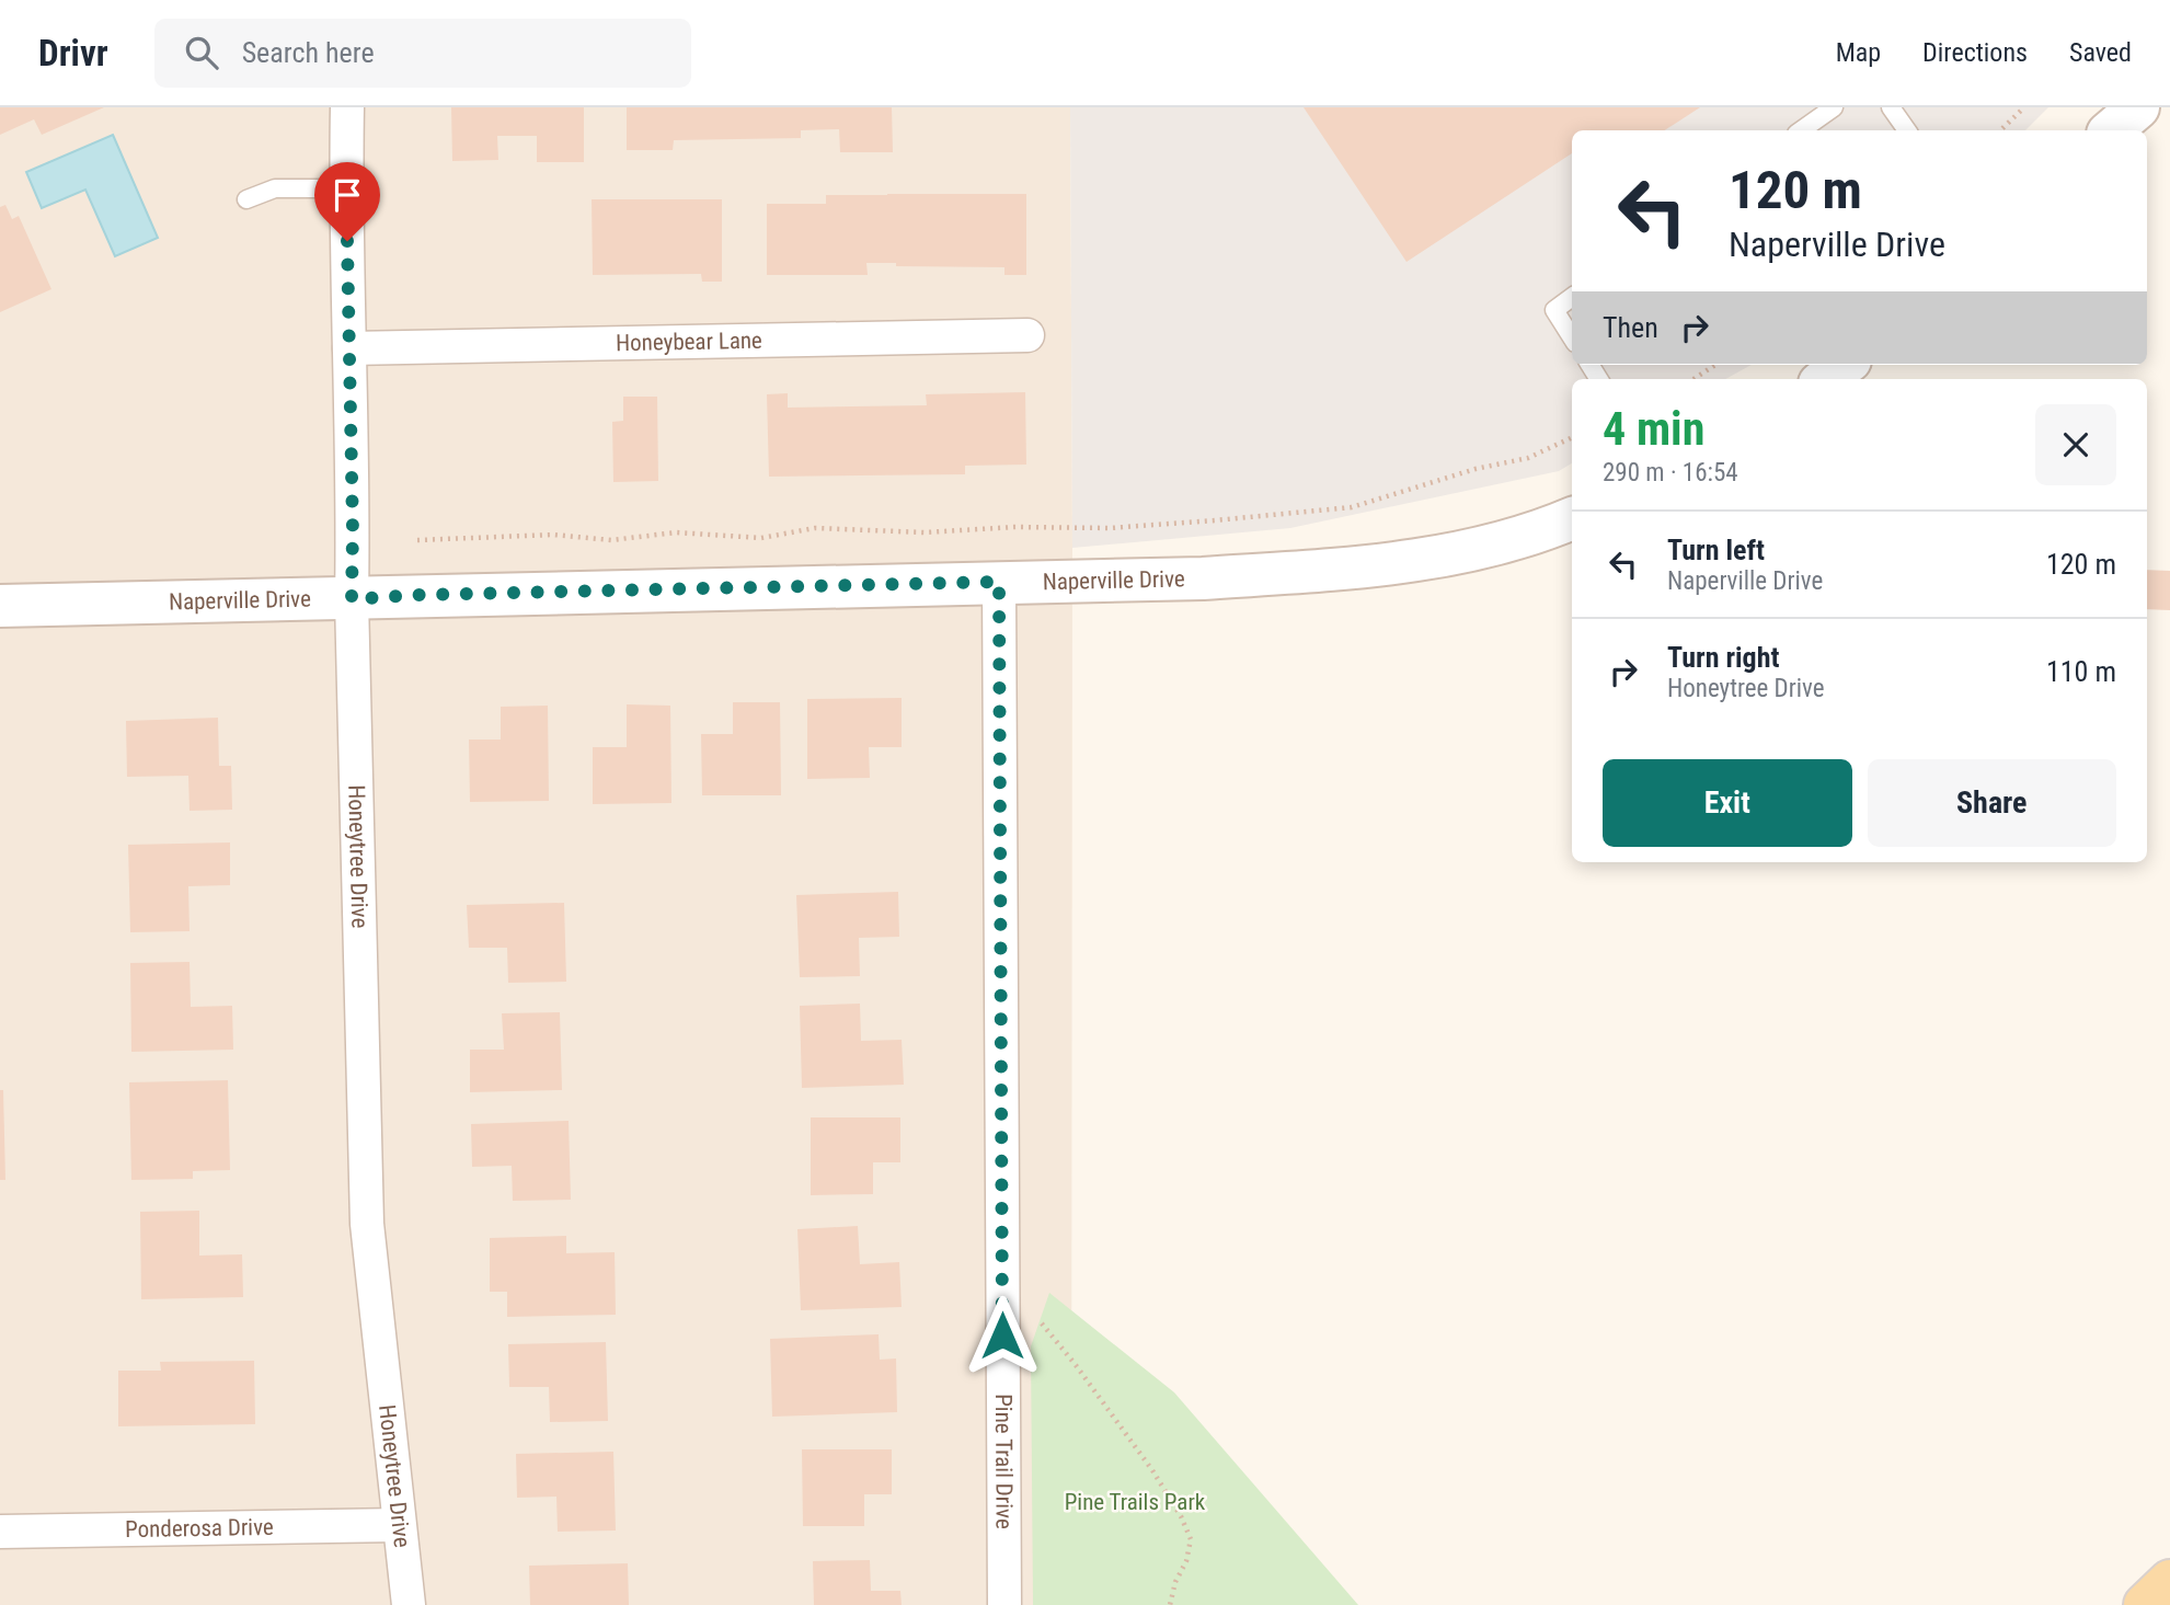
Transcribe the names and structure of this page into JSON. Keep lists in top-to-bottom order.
{
  "streets": {
    "street": [
      "Honeybear Lane",
      "Naperville Drive",
      "Honeytree Drive",
      "Pine Trail Drive",
      "Ponderosa Drive"
    ]
  },
  "crossings": [
    ["Honeybear Lane", "Honeytree Drive"],
    ["Naperville Drive", "Honeytree Drive"],
    ["Naperville Drive", "Pine Trail Drive"],
    ["Honeytree Drive", "Ponderosa Drive"]
  ],
  "parks": ["Pine Trails Park"],
  "page": {
    "header": "Drivr",
    "search": "Search here",
    "nav": ["Map", "Directions", "Saved"],
    "turn": ["120 m", "Naperville Drive"],
    "then": "Then",
    "heading": ["4 min", "290 m · 16:54"],
    "list": [
      {
        "name": "Turn left",
        "note": "Naperville Drive",
        "value": "120 m"
      },
      {
        "name": "Turn right",
        "note": "Honeytree Drive",
        "value": "110 m"
      }
    ],
    "buttons": ["Exit", "Share"]
  }
}
